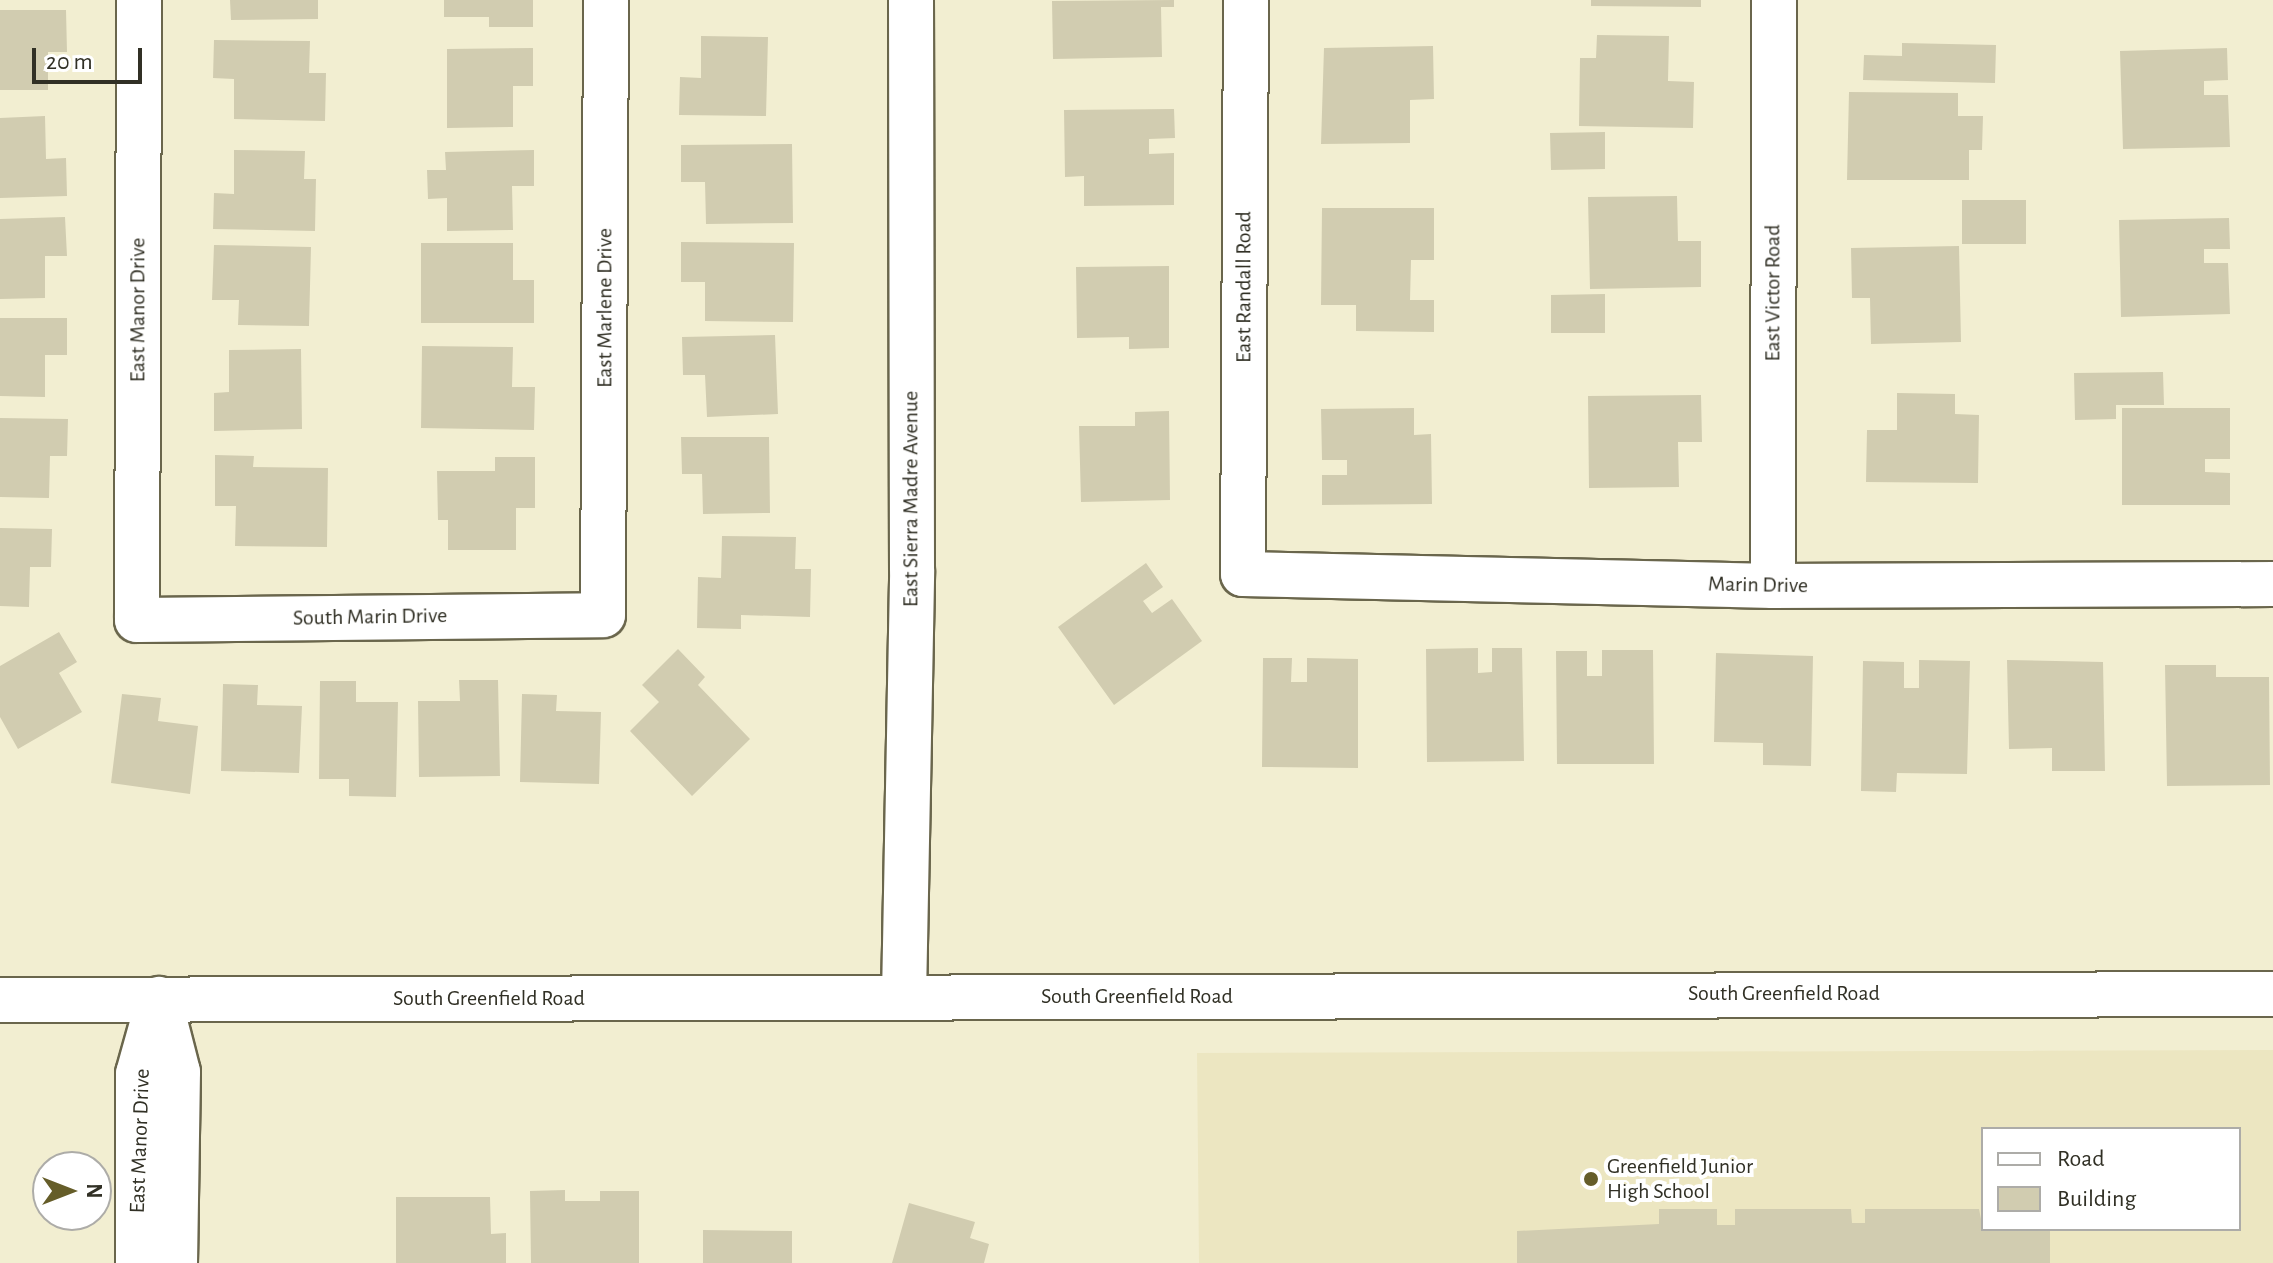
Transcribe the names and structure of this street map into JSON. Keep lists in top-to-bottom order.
{
  "streets": {
    "street": [
      "East Randall Road",
      "East Victor Road",
      "East Marlene Drive",
      "East Manor Drive",
      "East Sierra Madre Avenue",
      "Marin Drive",
      "South Marin Drive",
      "South Greenfield Road"
    ]
  },
  "crossings": [
    ["East Randall Road", "Marin Drive"],
    ["East Victor Road", "Marin Drive"],
    ["East Marlene Drive", "South Marin Drive"],
    ["East Manor Drive", "South Marin Drive"],
    ["East Manor Drive", "South Greenfield Road"],
    ["East Sierra Madre Avenue", "South Greenfield Road"]
  ],
  "places": ["Greenfield Junior High School"],
  "legend": ["Road", "Building"],
  "scale_bar": "20 m",
  "north": "right"
}
